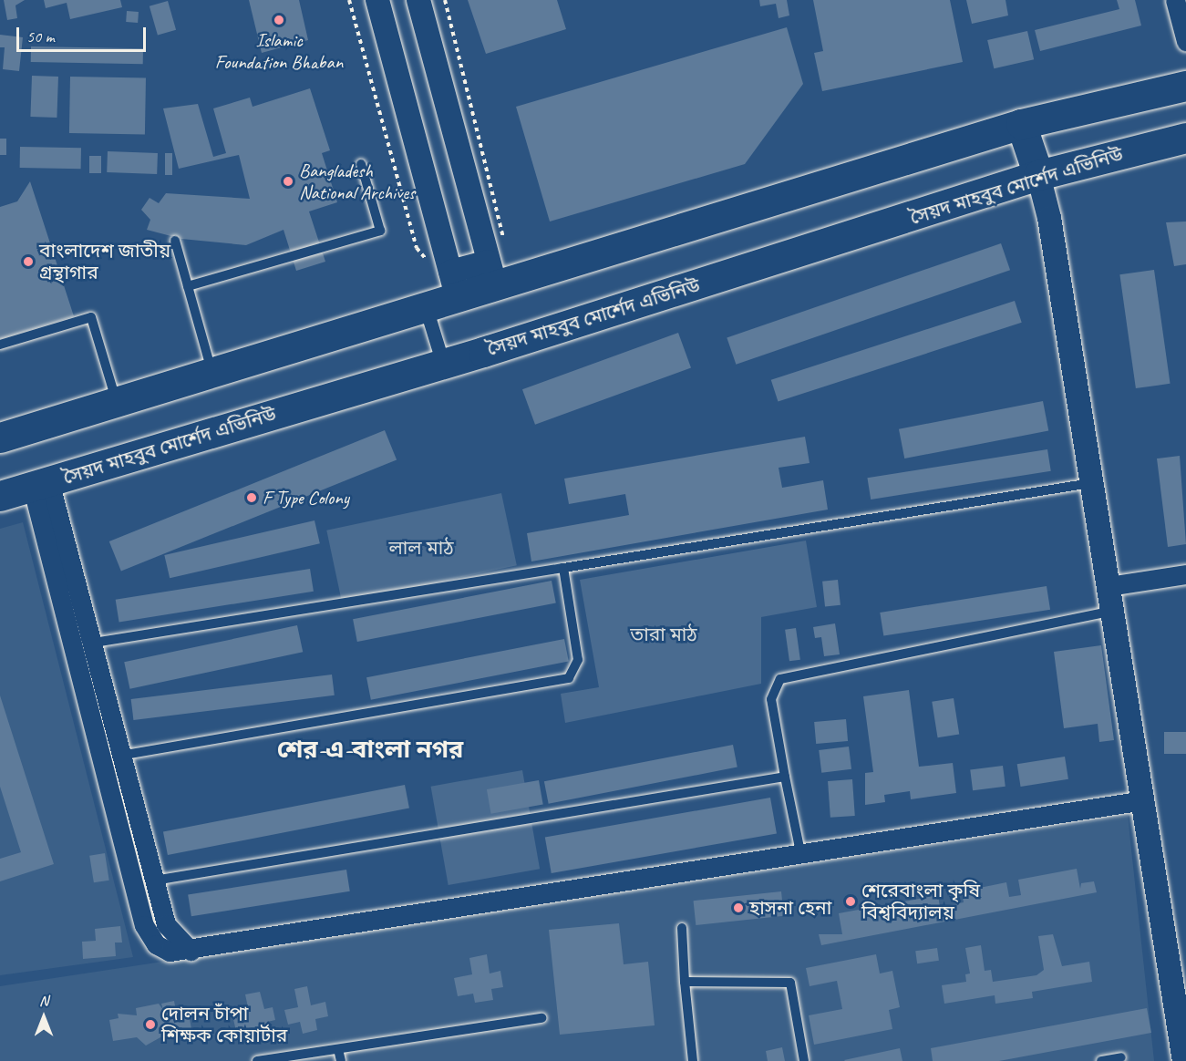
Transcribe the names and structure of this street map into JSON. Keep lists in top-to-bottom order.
{
  "streets": {
    "main road": ["সৈয়দ মাহবুব মোর্শেদ এভিনিউ"]
  },
  "districts": ["শের-এ-বাংলা নগর"],
  "parks": ["লাল মাঠ", "তারা মাঠ"],
  "places": [
    "Islamic Foundation Bhaban",
    "Bangladesh National Archives",
    "বাংলাদেশ জাতীয় গ্রন্থাগার",
    "F Type Colony",
    "শেরেবাংলা কৃষি বিশ্ববিদ্যালয়",
    "হাসনা হেনা",
    "দোলন চাঁপা শিক্ষক কোয়ার্টার"
  ],
  "scale_bar": "50 m",
  "north": "top"
}
